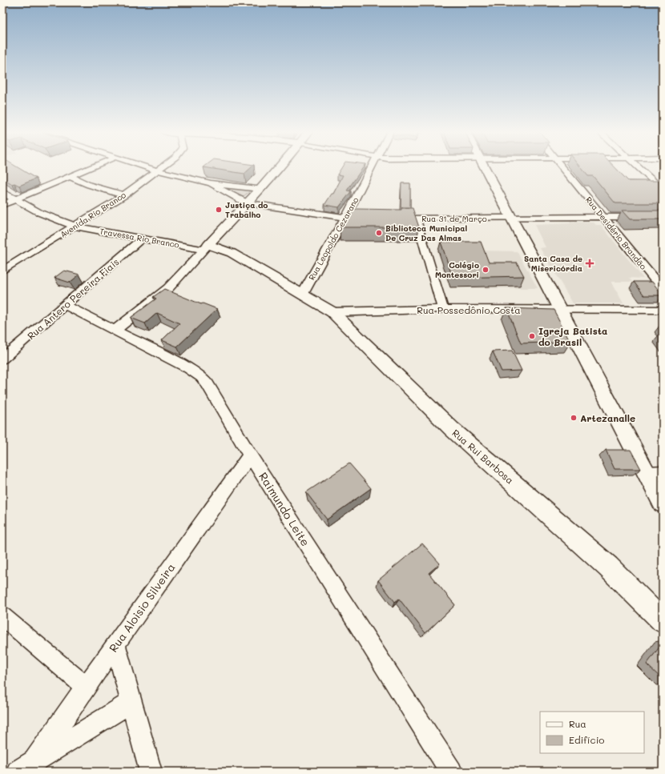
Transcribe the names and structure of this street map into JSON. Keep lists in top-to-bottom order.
{
  "streets": {
    "street": [
      "Avenida Rio Branco",
      "Rua 31 de Março",
      "Rua Desidério Brandão",
      "Travessa Rio Branco",
      "Rua Leopoldo Cezarano",
      "Rua Antero Pereira Fiais",
      "Rua Possedônio Costa",
      "Rua Rui Barbosa",
      "Raimundo Leite",
      "Rua Aloisio Silveira"
    ]
  },
  "crossings": [
    ["Avenida Rio Branco", "Travessa Rio Branco"],
    ["Rua 31 de Março", "Rua Desidério Brandão"],
    ["Travessa Rio Branco", "Rua Antero Pereira Fiais"],
    ["Travessa Rio Branco", "Rua Rui Barbosa"],
    ["Rua Leopoldo Cezarano", "Rua Rui Barbosa"],
    ["Rua Antero Pereira Fiais", "Raimundo Leite"],
    ["Rua Possedônio Costa", "Rua Rui Barbosa"],
    ["Raimundo Leite", "Rua Aloisio Silveira"]
  ],
  "places": {
    "other": [
      "Justiça do Trabalho",
      "Biblioteca Municipal De Cruz Das Almas",
      "Colégio Montessori",
      "Igreja Batista do Brasil",
      "Artezanalle"
    ],
    "health": ["Santa Casa de Misericórdia"]
  },
  "legend": ["Rua", "Edifício"]
}
